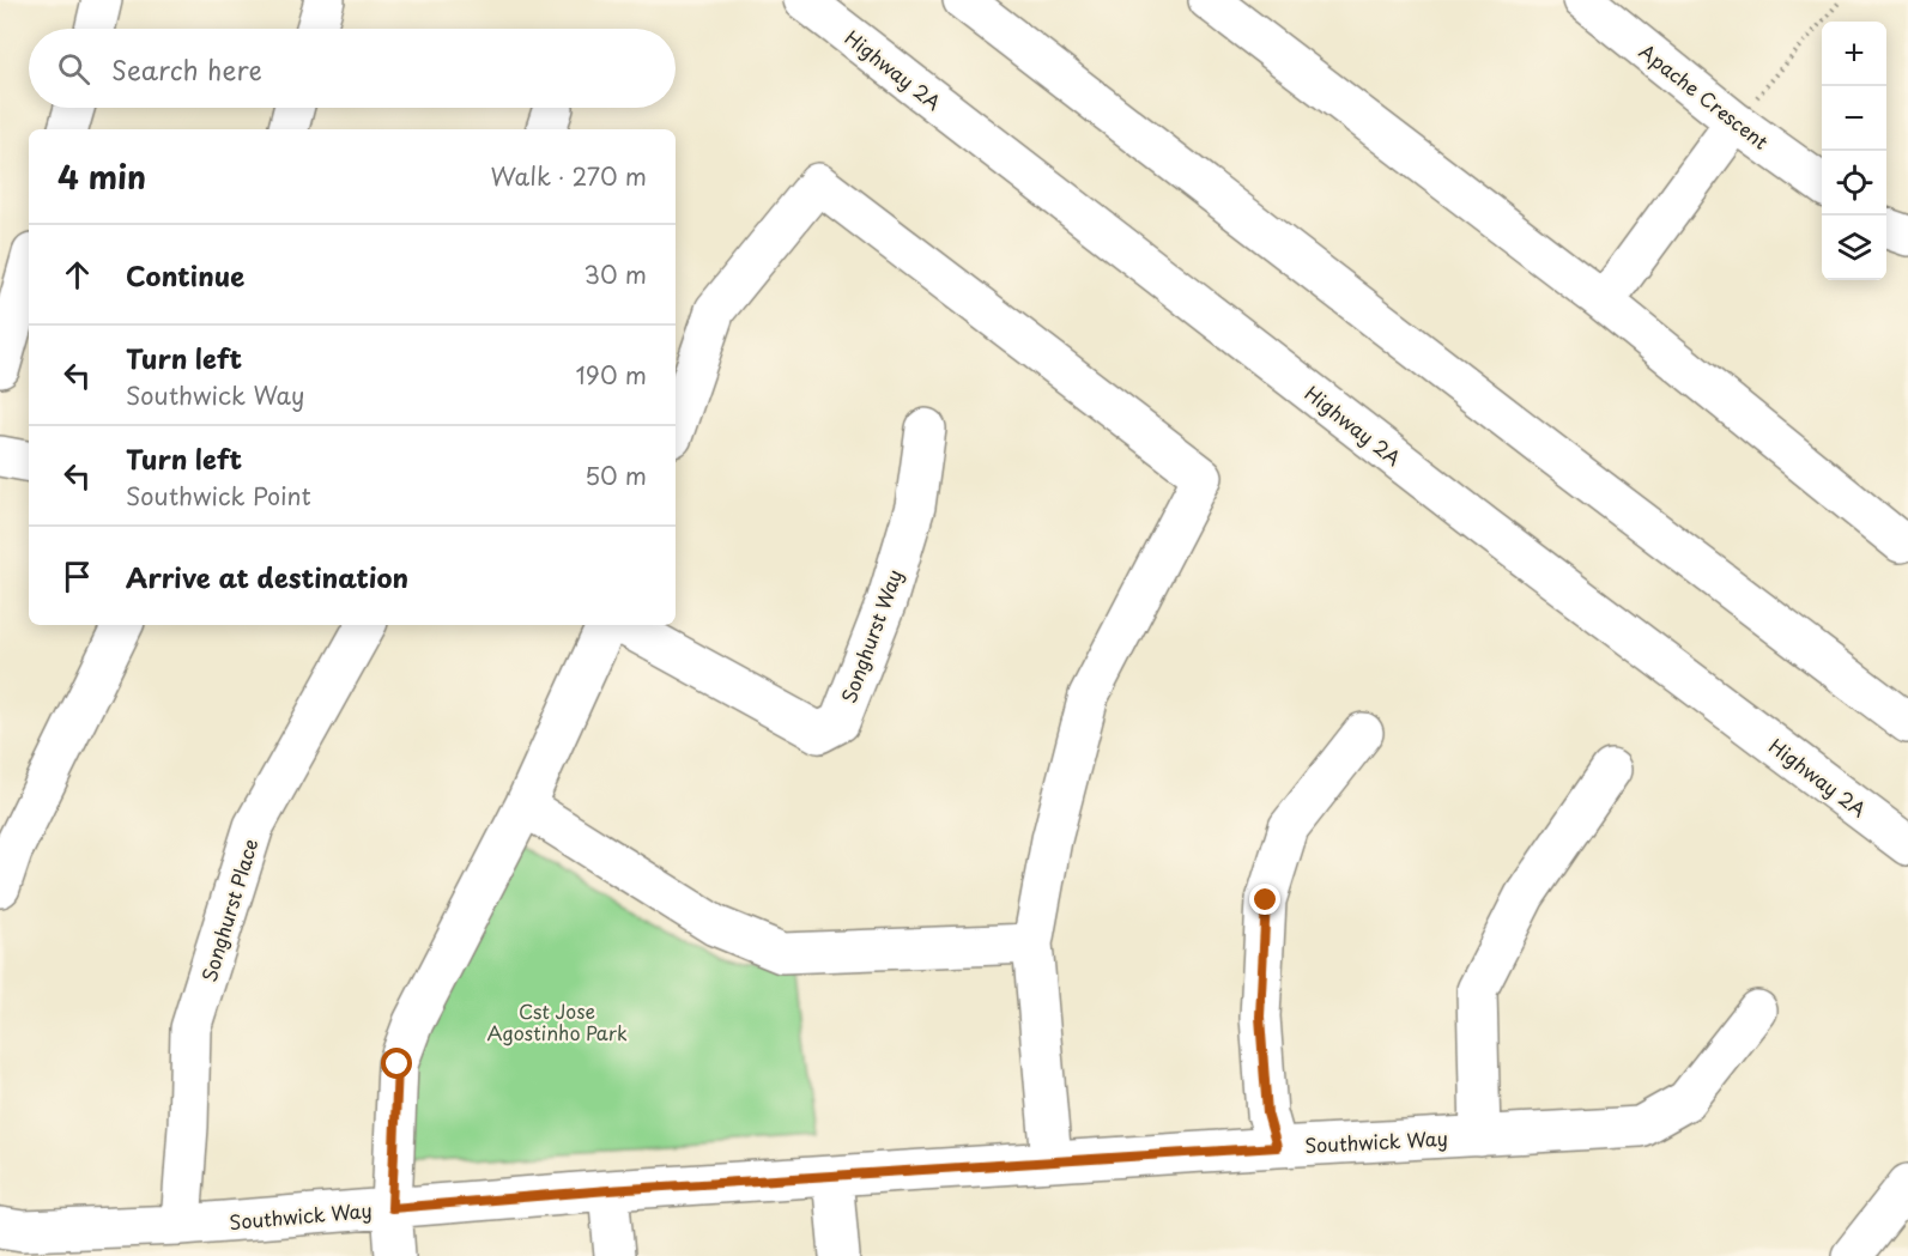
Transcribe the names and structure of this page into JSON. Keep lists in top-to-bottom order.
{
  "streets": {
    "street": [
      "Highway 2A",
      "Apache Crescent",
      "Songhurst Way",
      "Songhurst Place",
      "Southwick Way"
    ]
  },
  "crossings": [
    ["Songhurst Place", "Southwick Way"]
  ],
  "parks": ["Cst Jose Agostinho Park"],
  "page": {
    "map_buttons": ["+", "−"],
    "search": "Search here",
    "heading": ["4 min", "Walk · 270 m"],
    "list": [
      ["Continue", "30 m"],
      ["Turn left", "Southwick Way", "190 m"],
      ["Turn left", "Southwick Point", "50 m"],
      "Arrive at destination"
    ]
  }
}
